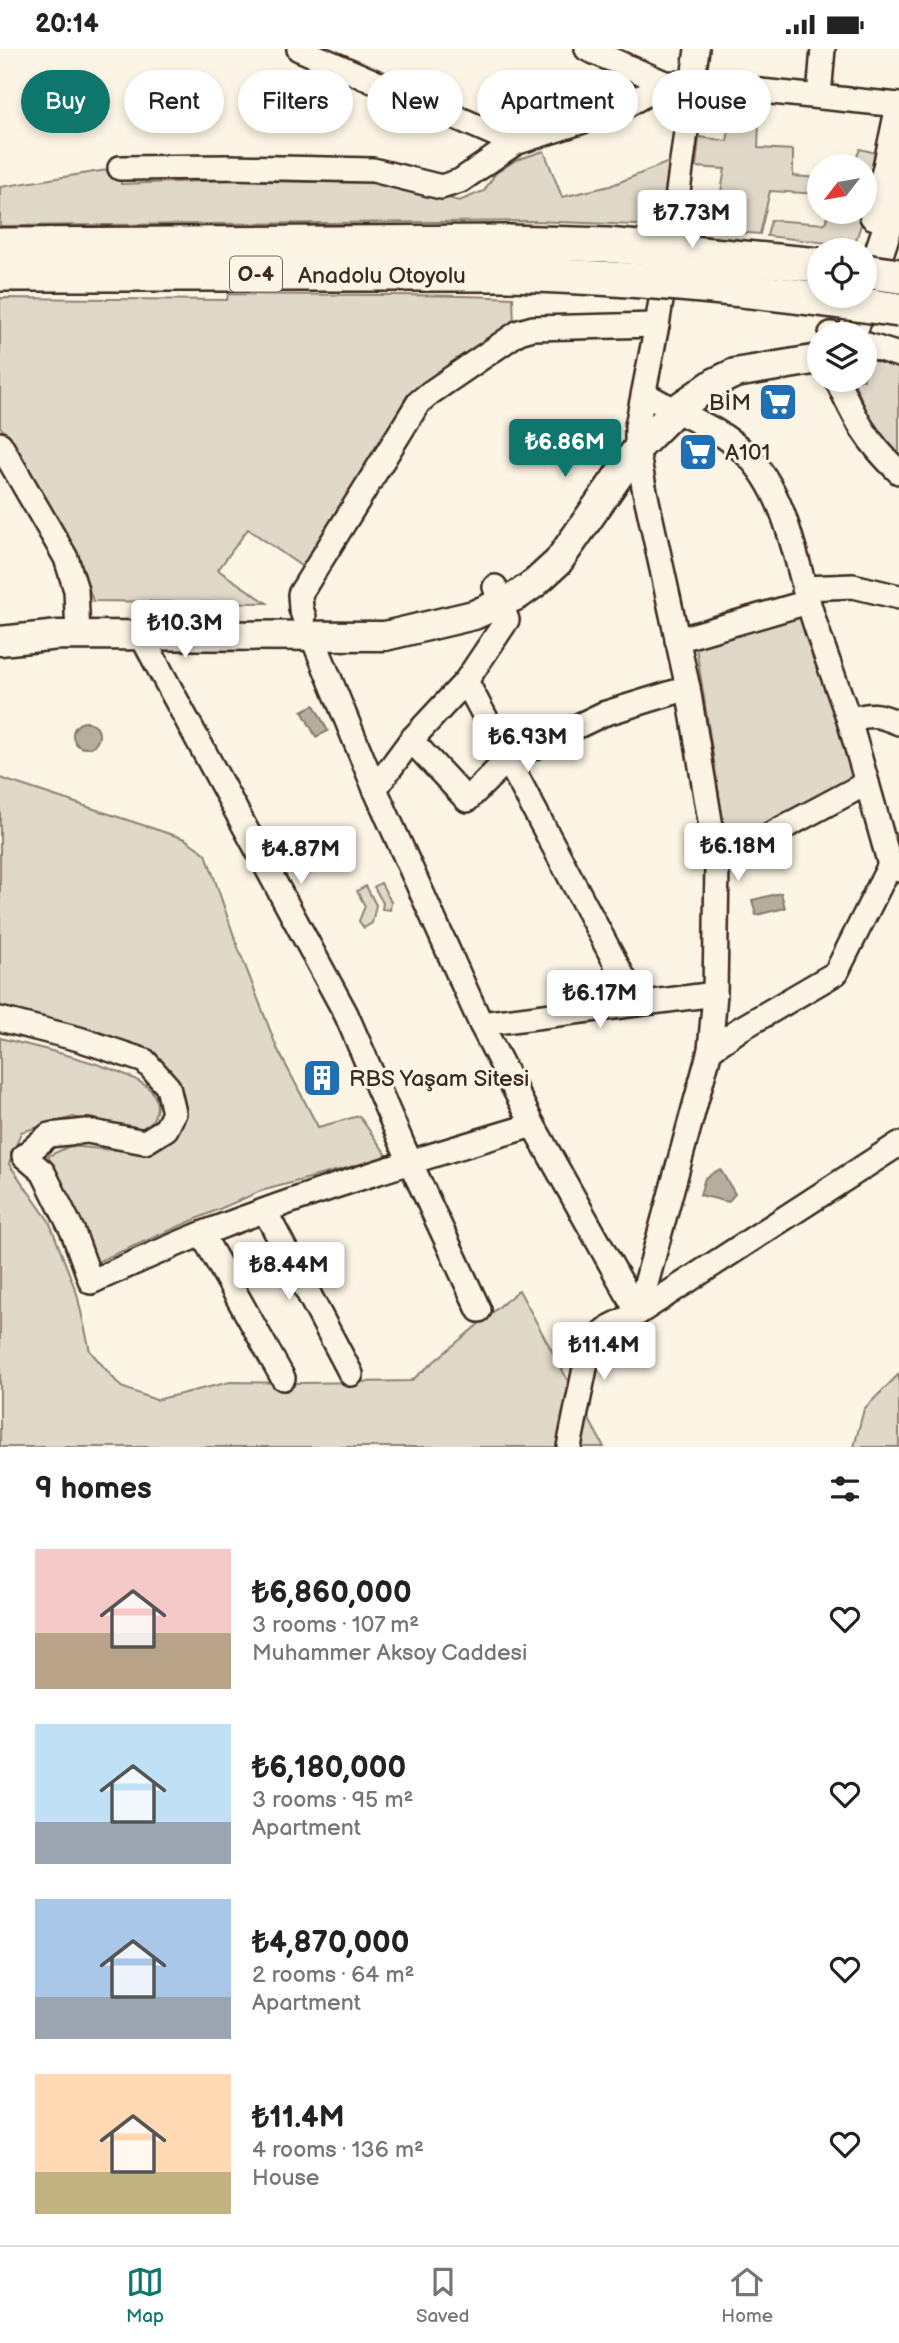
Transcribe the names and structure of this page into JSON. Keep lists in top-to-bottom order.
{
  "streets": {
    "highway": ["O-4", "Anadolu Otoyolu"]
  },
  "crossings": [
    ["O-4", "Anadolu Otoyolu"]
  ],
  "places": {
    "supermarket": ["BİM", "A101"],
    "building": ["RBS Yaşam Sitesi"]
  },
  "north": "bottom left",
  "page": {
    "status": "20:14",
    "chip": [
      "Buy",
      "Rent",
      "Filters",
      "New",
      "Apartment",
      "House"
    ],
    "price": [
      "₺7.73M",
      "₺6.86M",
      "₺10.3M",
      "₺6.93M",
      "₺6.18M",
      "₺4.87M",
      "₺6.17M",
      "₺8.44M",
      "₺11.4M"
    ],
    "heading": "9 homes",
    "list": [
      {
        "name": "₺6,860,000",
        "note": "3 rooms · 107 m² · Muhammer Aksoy Caddesi"
      },
      {
        "name": "₺6,180,000",
        "note": "3 rooms · 95 m² · Apartment"
      },
      {
        "name": "₺4,870,000",
        "note": "2 rooms · 64 m² · Apartment"
      },
      {
        "name": "₺11.4M",
        "note": "4 rooms · 136 m² · House"
      }
    ],
    "tabs": ["Map", "Saved", "Home"]
  }
}
